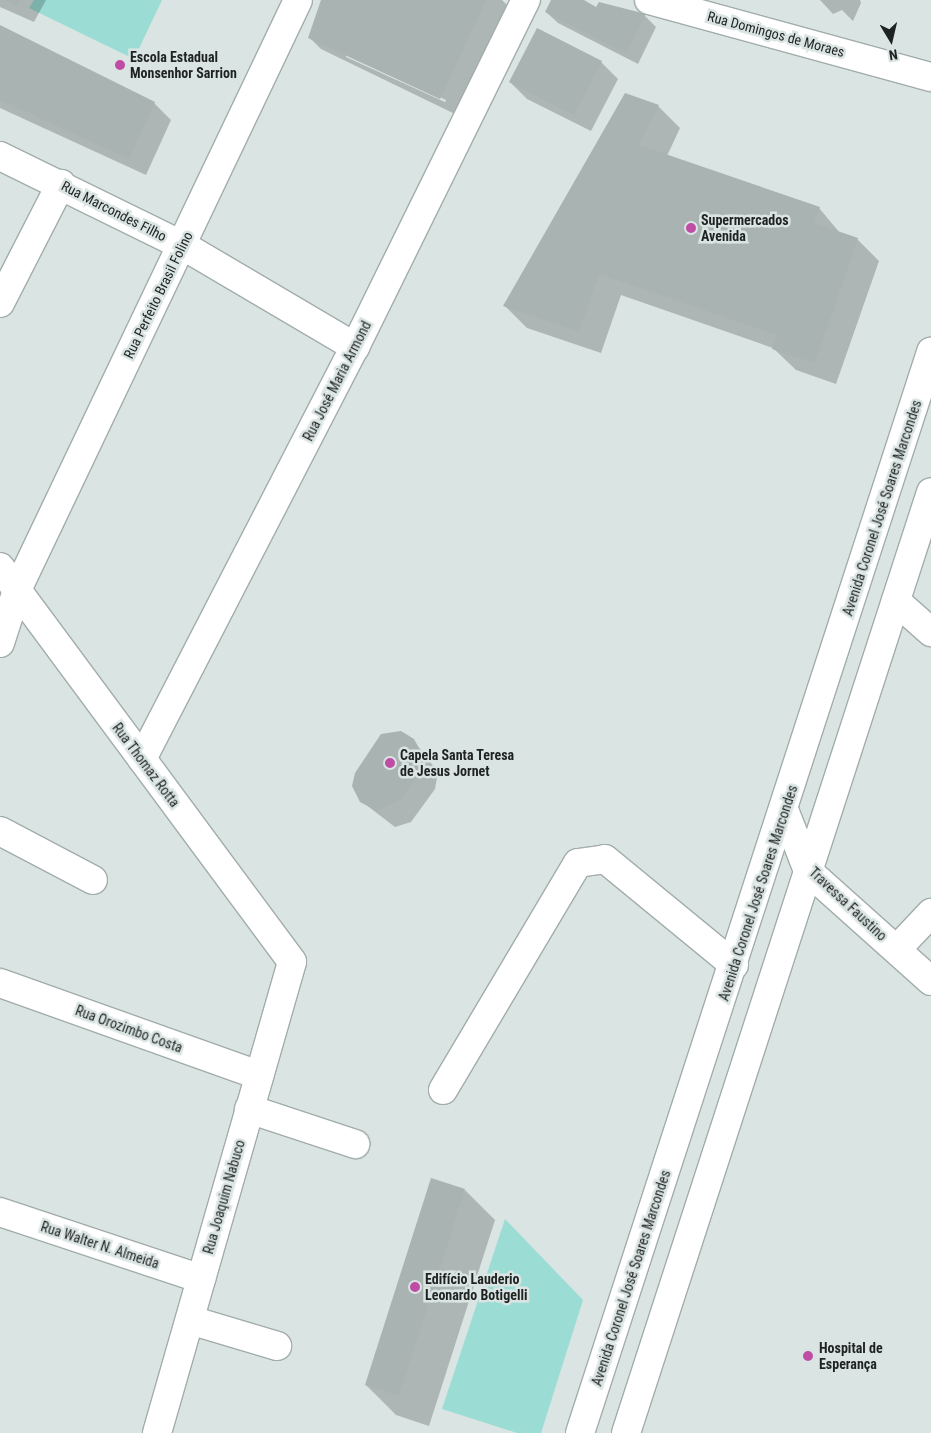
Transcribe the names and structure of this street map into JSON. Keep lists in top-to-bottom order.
{
  "streets": {
    "street": [
      "Rua Domingos de Moraes",
      "Rua Marcondes Filho",
      "Rua Perfeito Brasil Folino",
      "Rua José Maria Armond",
      "Avenida Coronel José Soares Marcondes",
      "Rua Thomaz Rotta",
      "Travessa Faustino",
      "Rua Orozimbo Costa",
      "Rua Joaquim Nabuco",
      "Rua Walter N. Almeida"
    ]
  },
  "crossings": [
    ["Rua Marcondes Filho", "Rua Perfeito Brasil Folino"],
    ["Rua Marcondes Filho", "Rua José Maria Armond"],
    ["Rua Perfeito Brasil Folino", "Rua Thomaz Rotta"],
    ["Rua José Maria Armond", "Rua Thomaz Rotta"],
    ["Avenida Coronel José Soares Marcondes", "Travessa Faustino"],
    ["Rua Thomaz Rotta", "Rua Joaquim Nabuco"],
    ["Rua Orozimbo Costa", "Rua Joaquim Nabuco"],
    ["Rua Joaquim Nabuco", "Rua Walter N. Almeida"]
  ],
  "places": [
    "Escola Estadual Monsenhor Sarrion",
    "Supermercados Avenida",
    "Capela Santa Teresa de Jesus Jornet",
    "Edifício Lauderio Leonardo Botigelli",
    "Hospital de Esperança"
  ],
  "north": "bottom"
}
